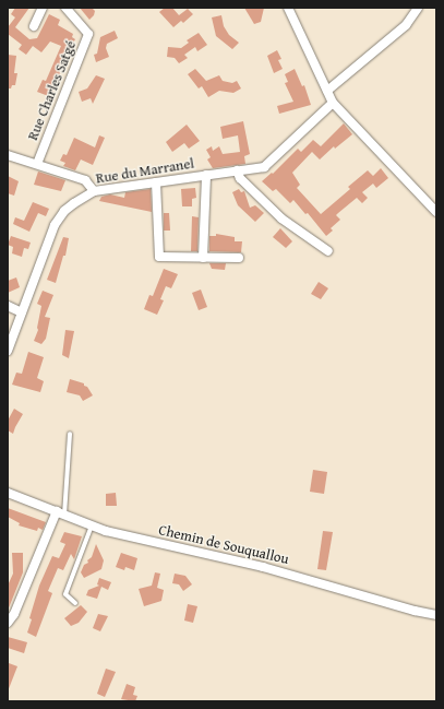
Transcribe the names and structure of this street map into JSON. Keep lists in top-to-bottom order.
{
  "streets": {
    "street": ["Rue Charles Satgé", "Rue du Marranel", "Chemin de Souquallou"]
  }
}
